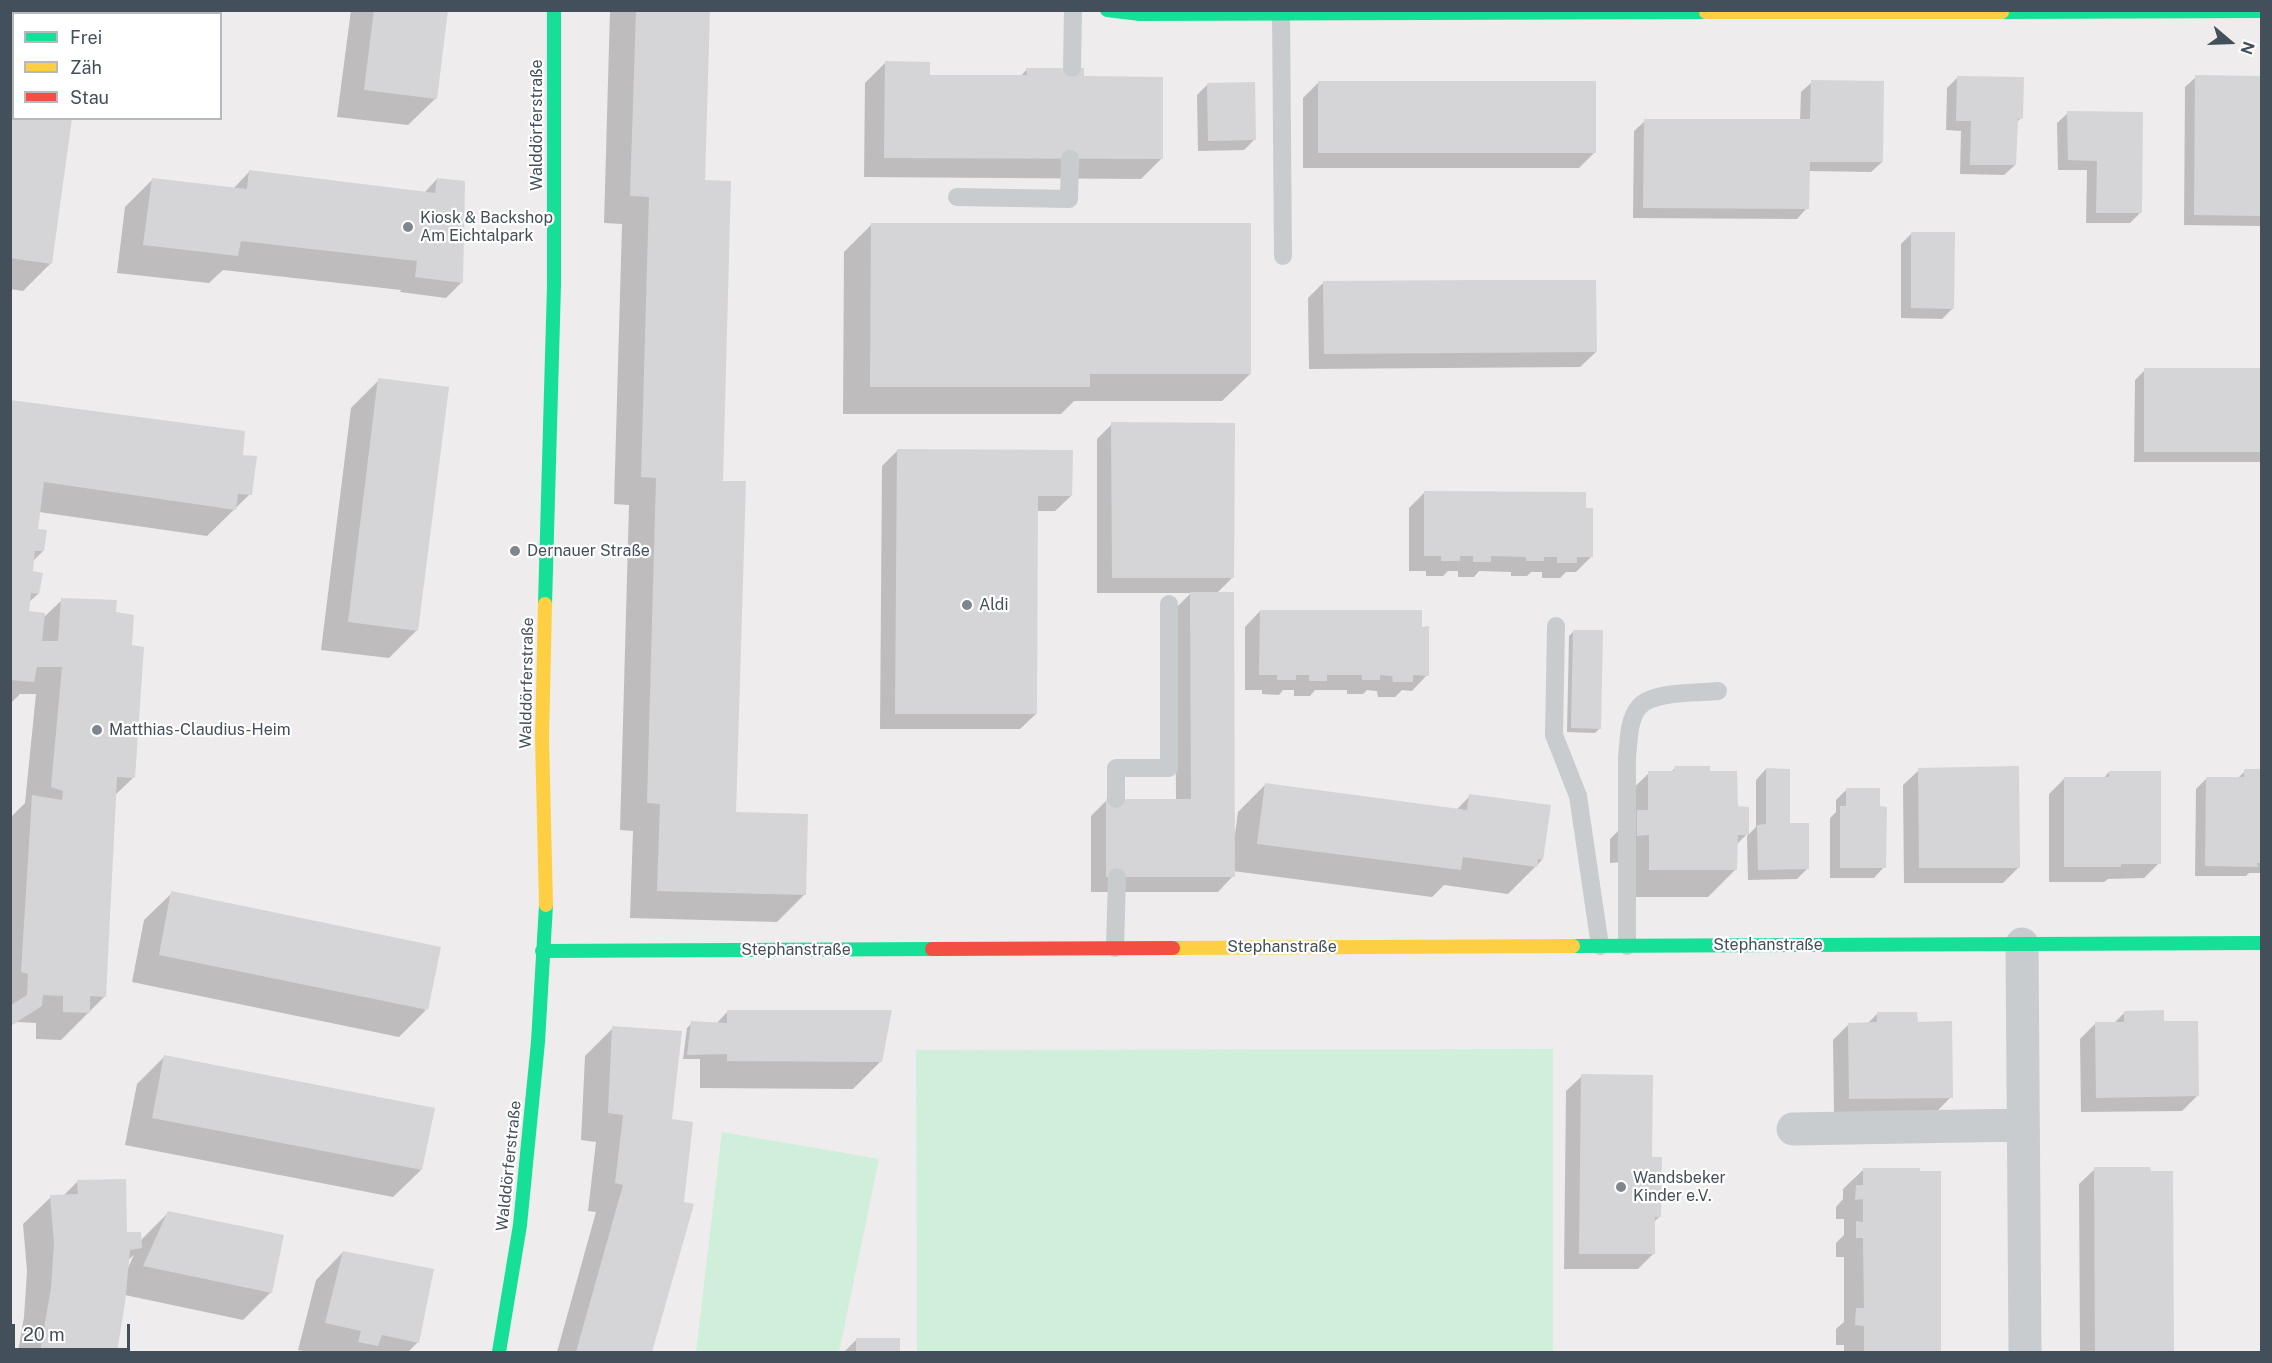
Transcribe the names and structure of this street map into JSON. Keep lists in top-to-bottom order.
{
  "streets": {
    "street": ["Walddörferstraße", "Stephanstraße"]
  },
  "crossings": [
    ["Walddörferstraße", "Stephanstraße"]
  ],
  "places": [
    "Kiosk & Backshop Am Eichtalpark",
    "Dernauer Straße",
    "Aldi",
    "Matthias-Claudius-Heim",
    "Wandsbeker Kinder e.V."
  ],
  "legend": ["Frei", "Zäh", "Stau"],
  "scale_bar": "20 m",
  "north": "right"
}
